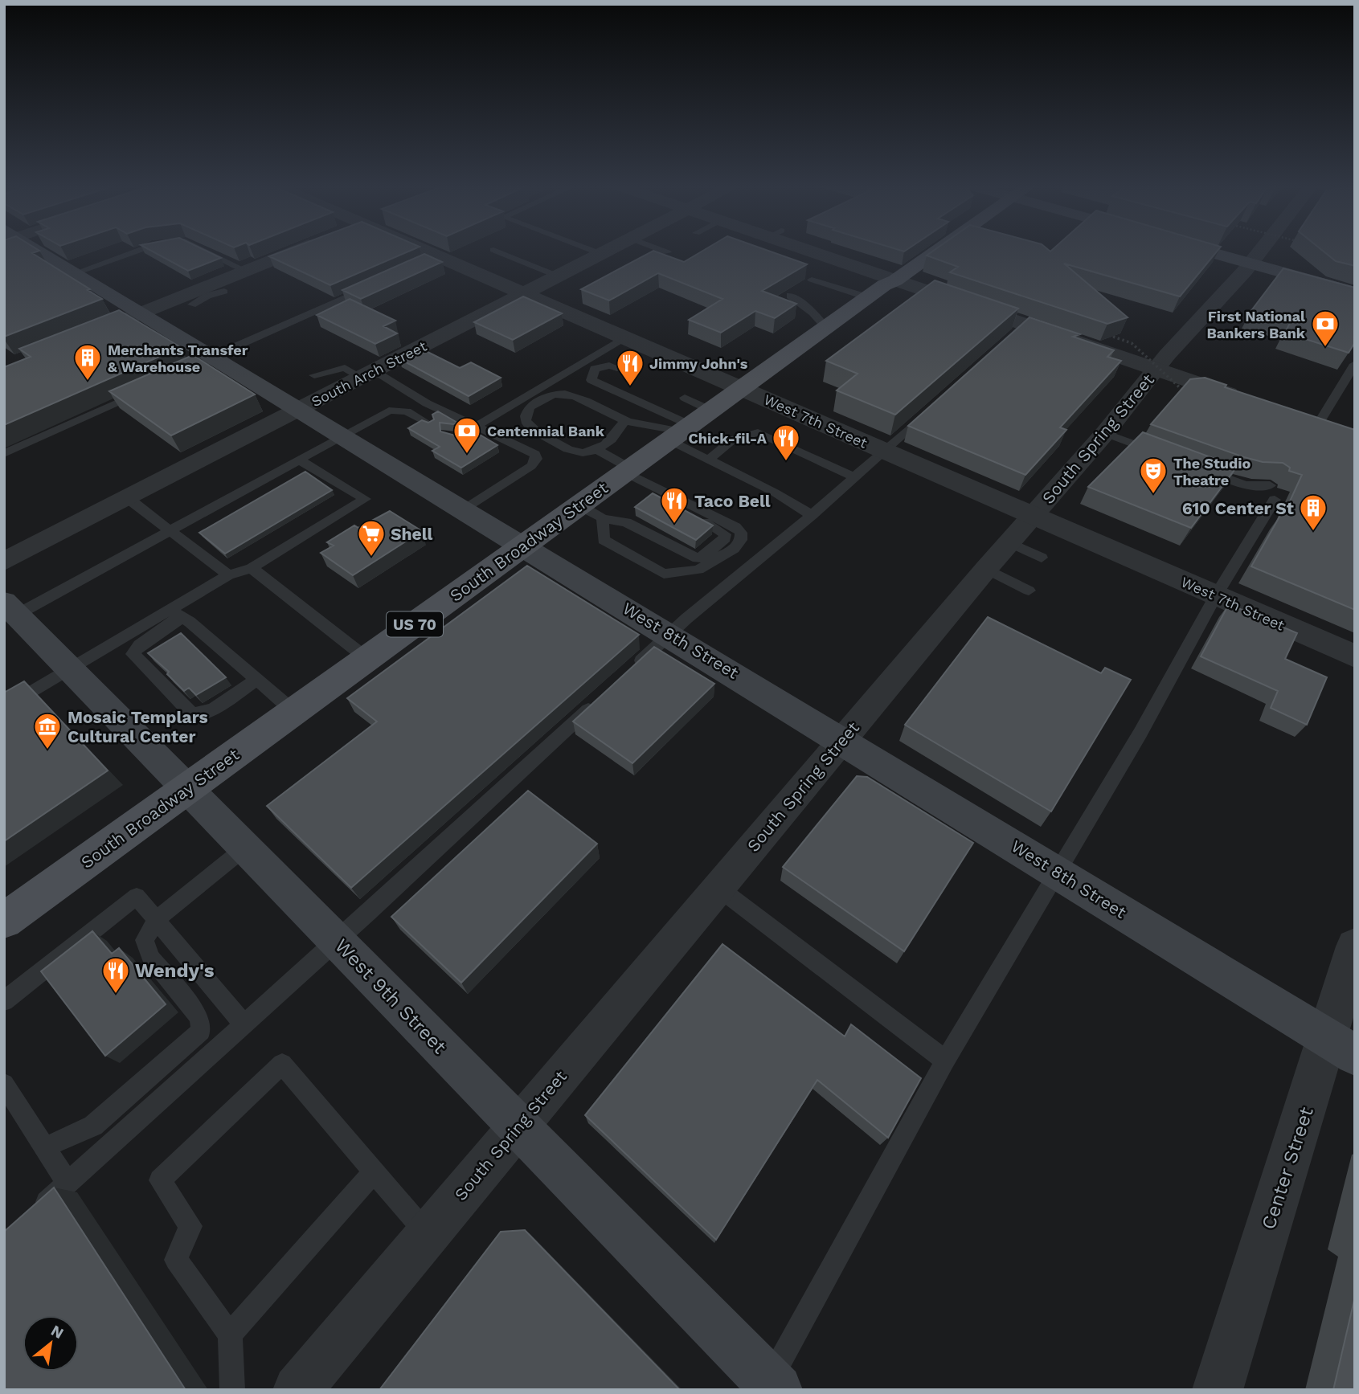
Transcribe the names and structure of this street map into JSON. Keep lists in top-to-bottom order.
{
  "streets": {
    "main road": [
      "South Broadway Street",
      "US 70",
      "West 8th Street",
      "West 9th Street"
    ],
    "street": [
      "South Arch Street",
      "West 7th Street",
      "South Spring Street",
      "Center Street"
    ]
  },
  "crossings": [
    ["South Arch Street", "West 7th Street"],
    ["South Arch Street", "West 8th Street"],
    ["West 7th Street", "South Spring Street"],
    ["West 7th Street", "South Broadway Street"],
    ["South Spring Street", "West 8th Street"],
    ["South Spring Street", "West 9th Street"],
    ["South Broadway Street", "West 8th Street"],
    ["South Broadway Street", "West 9th Street"],
    ["West 8th Street", "Center Street"]
  ],
  "places": {
    "bank": ["First National Bankers Bank", "Centennial Bank"],
    "building": ["Merchants Transfer & Warehouse", "610 Center St"],
    "restaurant": [
      "Jimmy John's",
      "Chick-fil-A",
      "Taco Bell",
      "Wendy's"
    ],
    "theatre": ["The Studio Theatre"],
    "supermarket": ["Shell"],
    "museum": ["Mosaic Templars Cultural Center"]
  },
  "north": "top right"
}
